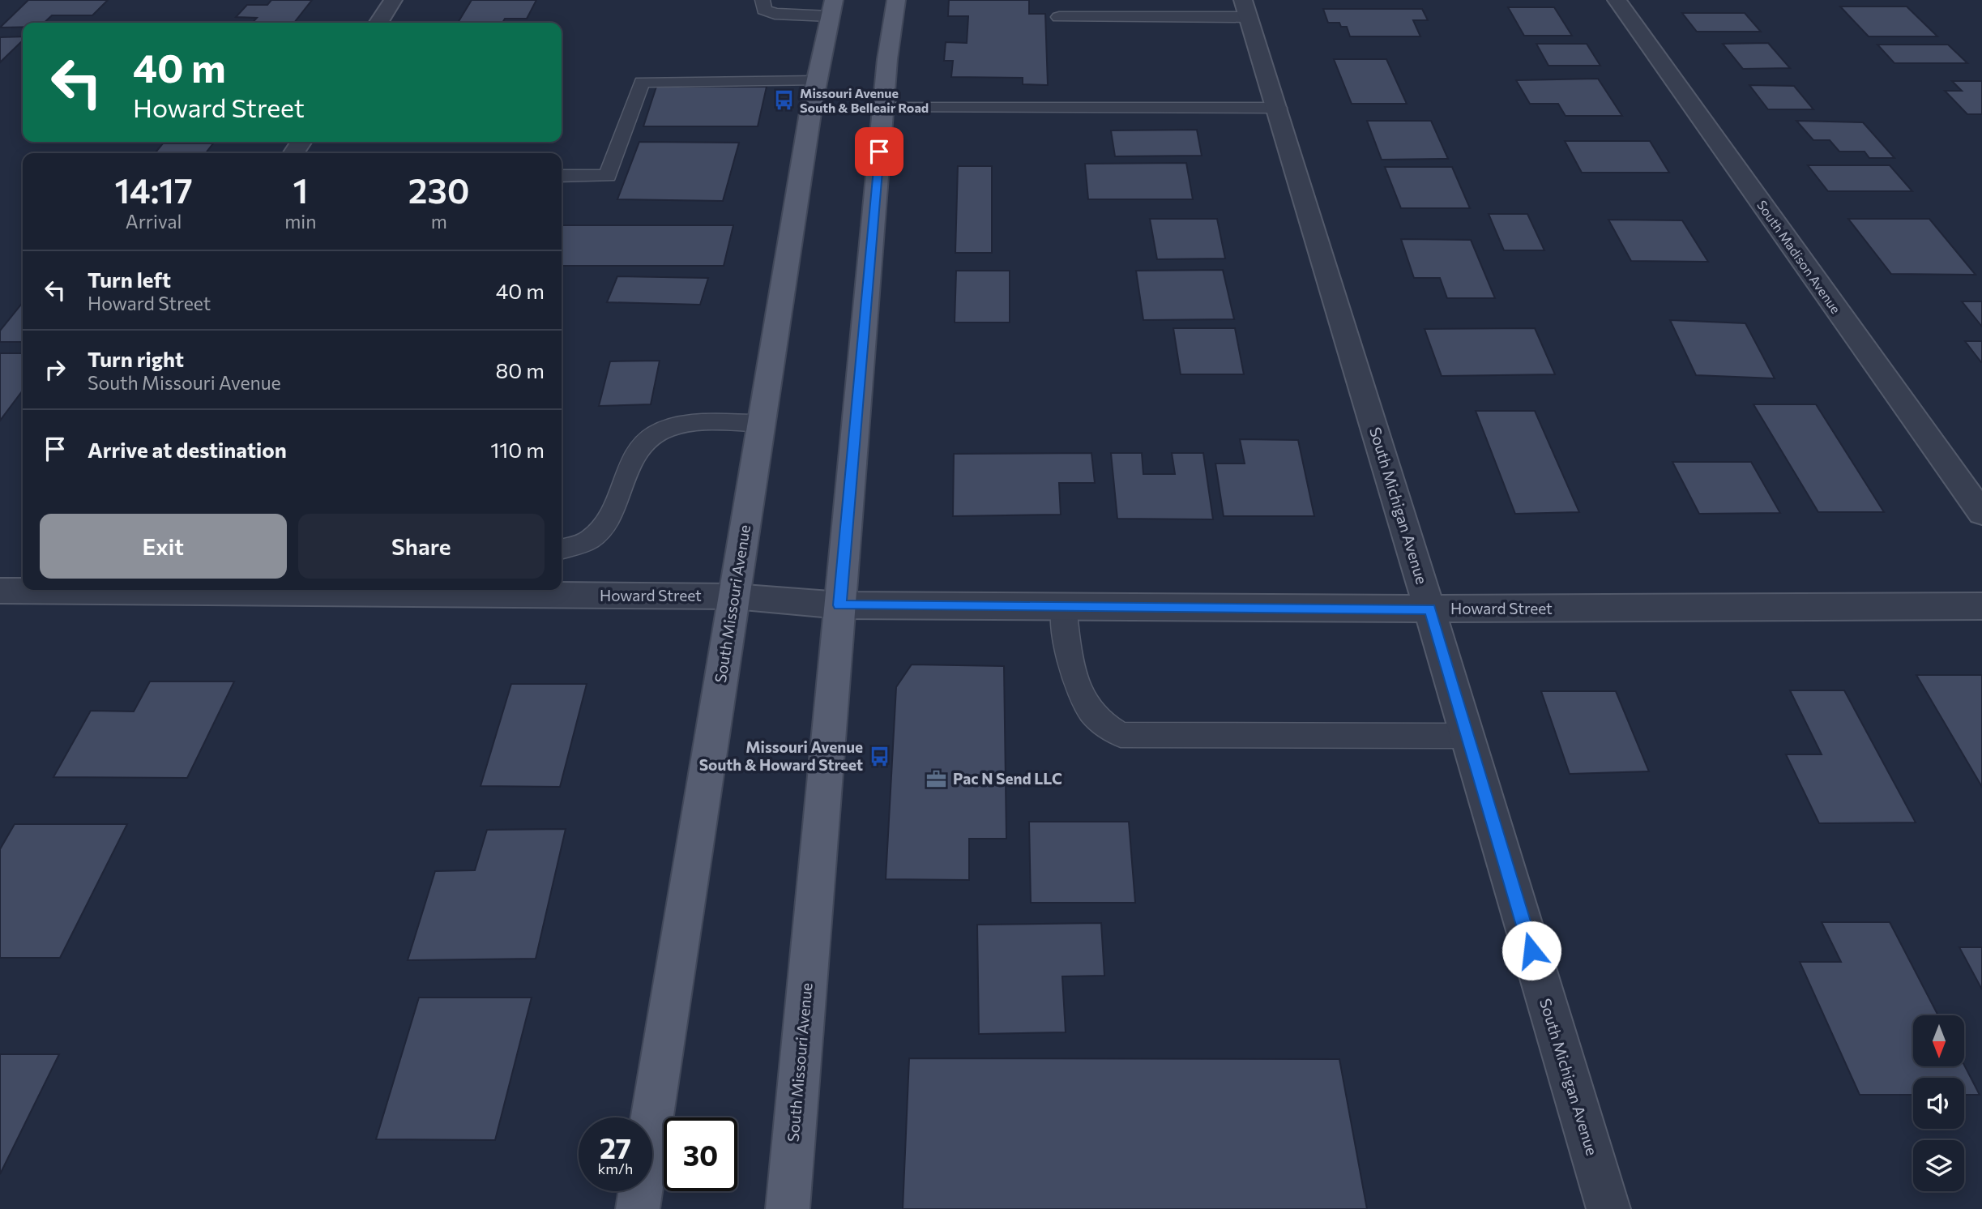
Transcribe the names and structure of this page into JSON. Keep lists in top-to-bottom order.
{
  "streets": {
    "main road": ["South Missouri Avenue"],
    "street": ["South Madison Avenue", "South Michigan Avenue", "Howard Street"]
  },
  "crossings": [
    ["South Michigan Avenue", "Howard Street"],
    ["Howard Street", "South Missouri Avenue"]
  ],
  "places": {
    "bus stop": ["Missouri Avenue South & Belleair Road", "Missouri Avenue South & Howard Street"],
    "office": ["Pac N Send LLC"]
  },
  "north": "bottom",
  "page": {
    "turn": ["40 m", "Howard Street"],
    "eta": [
      "14:17",
      "Arrival",
      "1",
      "min",
      "230",
      "m"
    ],
    "list": [
      {
        "name": "Turn left",
        "note": "Howard Street",
        "value": "40 m"
      },
      {
        "name": "Turn right",
        "note": "South Missouri Avenue",
        "value": "80 m"
      },
      {
        "name": "Arrive at destination",
        "value": "110 m"
      }
    ],
    "buttons": ["Exit", "Share"],
    "speed": "27 km/h",
    "limit": "30"
  }
}
